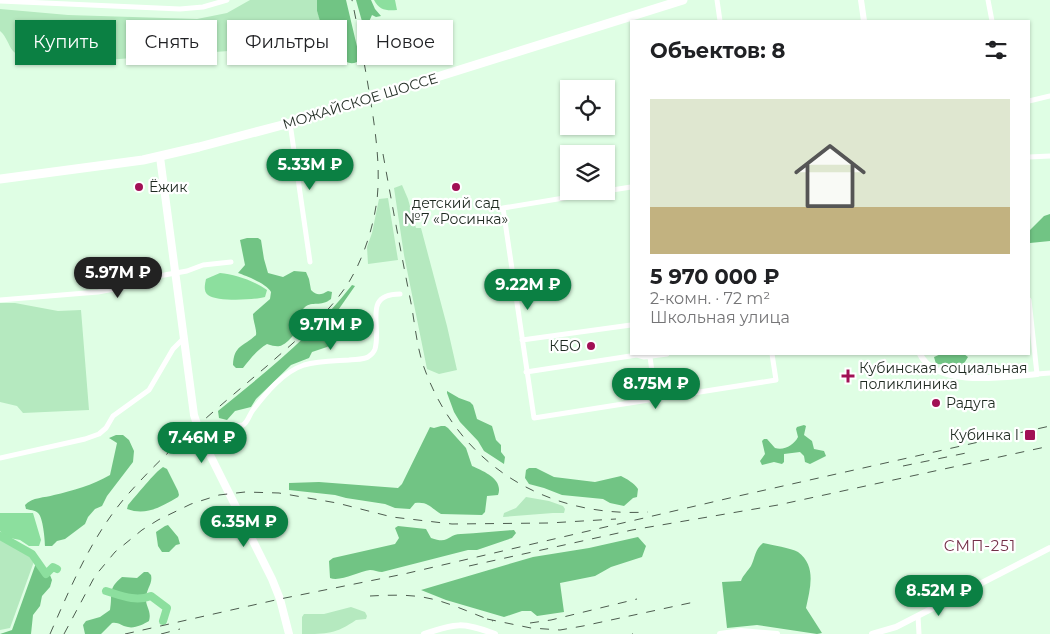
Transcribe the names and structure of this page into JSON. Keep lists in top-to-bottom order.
{
  "streets": {
    "main road": ["МОЖАЙСКОЕ ШОССЕ"]
  },
  "districts": ["СМП-251"],
  "places": {
    "other": [
      "Ёжик",
      "детский сад №7 «Росинка»",
      "КБО",
      "Радуга"
    ],
    "health": ["Кубинская социальная поликлиника"],
    "transit": ["Кубинка I"]
  },
  "page": {
    "chip": [
      "Купить",
      "Снять",
      "Фильтры",
      "Новое"
    ],
    "heading": "Объектов: 8",
    "list": [
      {
        "name": "5 970 000 ₽",
        "note": "2-комн. · 72 m² · Школьная улица"
      }
    ],
    "price": [
      "5.33M ₽",
      "5.97M ₽",
      "9.22M ₽",
      "9.71M ₽",
      "8.75M ₽",
      "7.46M ₽",
      "6.35M ₽",
      "8.52M ₽"
    ]
  }
}
